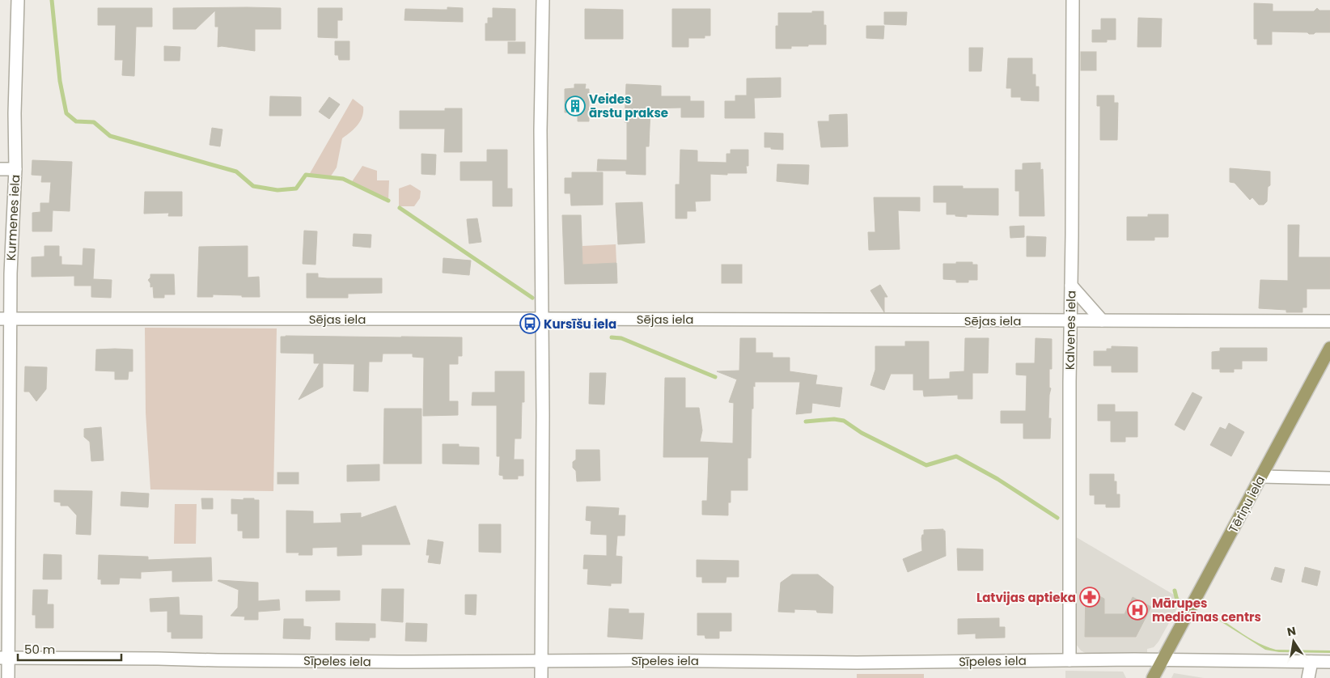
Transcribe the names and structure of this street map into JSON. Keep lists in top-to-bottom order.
{
  "streets": {
    "main road": ["Tēriņu iela"],
    "street": [
      "Kurmenes iela",
      "Sējas iela",
      "Kalvenes iela",
      "Sīpeles iela"
    ]
  },
  "crossings": [
    ["Kurmenes iela", "Sējas iela"],
    ["Kurmenes iela", "Sīpeles iela"],
    ["Sējas iela", "Kalvenes iela"],
    ["Kalvenes iela", "Sīpeles iela"],
    ["Tēriņu iela", "Sīpeles iela"]
  ],
  "places": {
    "building": ["Veides ārstu prakse"],
    "bus stop": ["Kursīšu iela"],
    "pharmacy": ["Latvijas aptieka"],
    "hospital": ["Mārupes medicīnas centrs"]
  },
  "scale_bar": "50 m",
  "north": "top"
}
